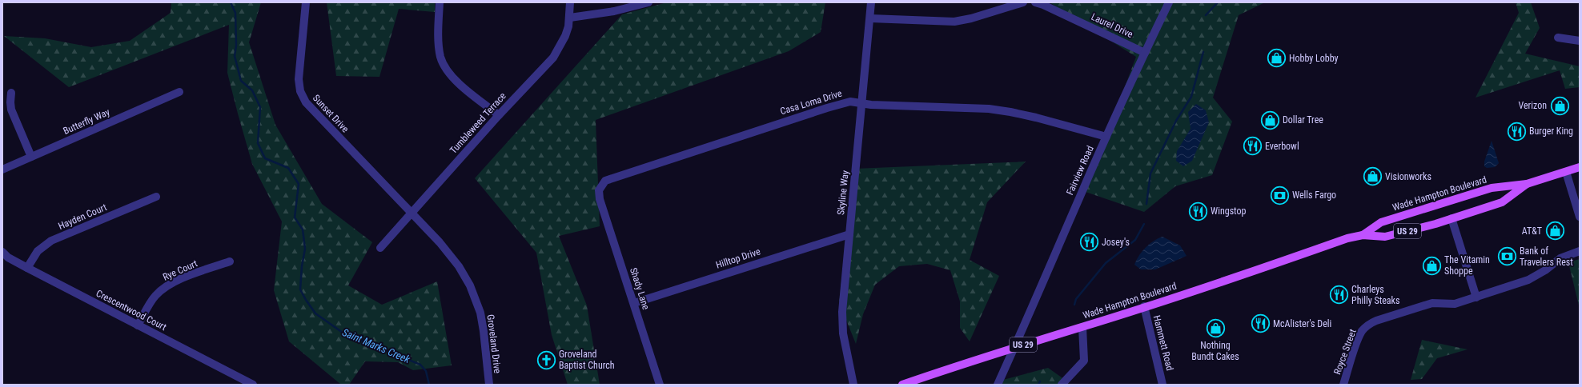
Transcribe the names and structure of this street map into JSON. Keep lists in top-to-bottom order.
{
  "streets": {
    "main road": ["Wade Hampton Boulevard", "US 29"],
    "street": [
      "Laurel Drive",
      "Casa Loma Drive",
      "Sunset Drive",
      "Butterfly Way",
      "Tumbleweed Terrace",
      "Fairview Road",
      "Skyline Way",
      "Hayden Court",
      "Hilltop Drive",
      "Rye Court",
      "Shady Lane",
      "Crescentwood Court",
      "Hammett Road",
      "Groveland Drive",
      "Royce Street"
    ]
  },
  "crossings": [
    ["Laurel Drive", "Fairview Road"],
    ["Casa Loma Drive", "Fairview Road"],
    ["Casa Loma Drive", "Skyline Way"],
    ["Casa Loma Drive", "Shady Lane"],
    ["Sunset Drive", "Tumbleweed Terrace"],
    ["Sunset Drive", "Groveland Drive"],
    ["Tumbleweed Terrace", "Groveland Drive"],
    ["Fairview Road", "Wade Hampton Boulevard"],
    ["Skyline Way", "Hilltop Drive"],
    ["Wade Hampton Boulevard", "Hammett Road"],
    ["Hayden Court", "Crescentwood Court"],
    ["Hilltop Drive", "Shady Lane"],
    ["Rye Court", "Crescentwood Court"]
  ],
  "water": ["Saint Marks Creek"],
  "places": {
    "shop": [
      "Hobby Lobby",
      "Verizon",
      "Dollar Tree",
      "Visionworks",
      "AT&T",
      "The Vitamin Shoppe",
      "Nothing Bundt Cakes"
    ],
    "restaurant": [
      "Burger King",
      "Everbowl",
      "Wingstop",
      "Josey's",
      "Charleys Philly Steaks",
      "McAlister's Deli"
    ],
    "bank": ["Wells Fargo", "Bank of Travelers Rest"],
    "church": ["Groveland Baptist Church"]
  }
}
